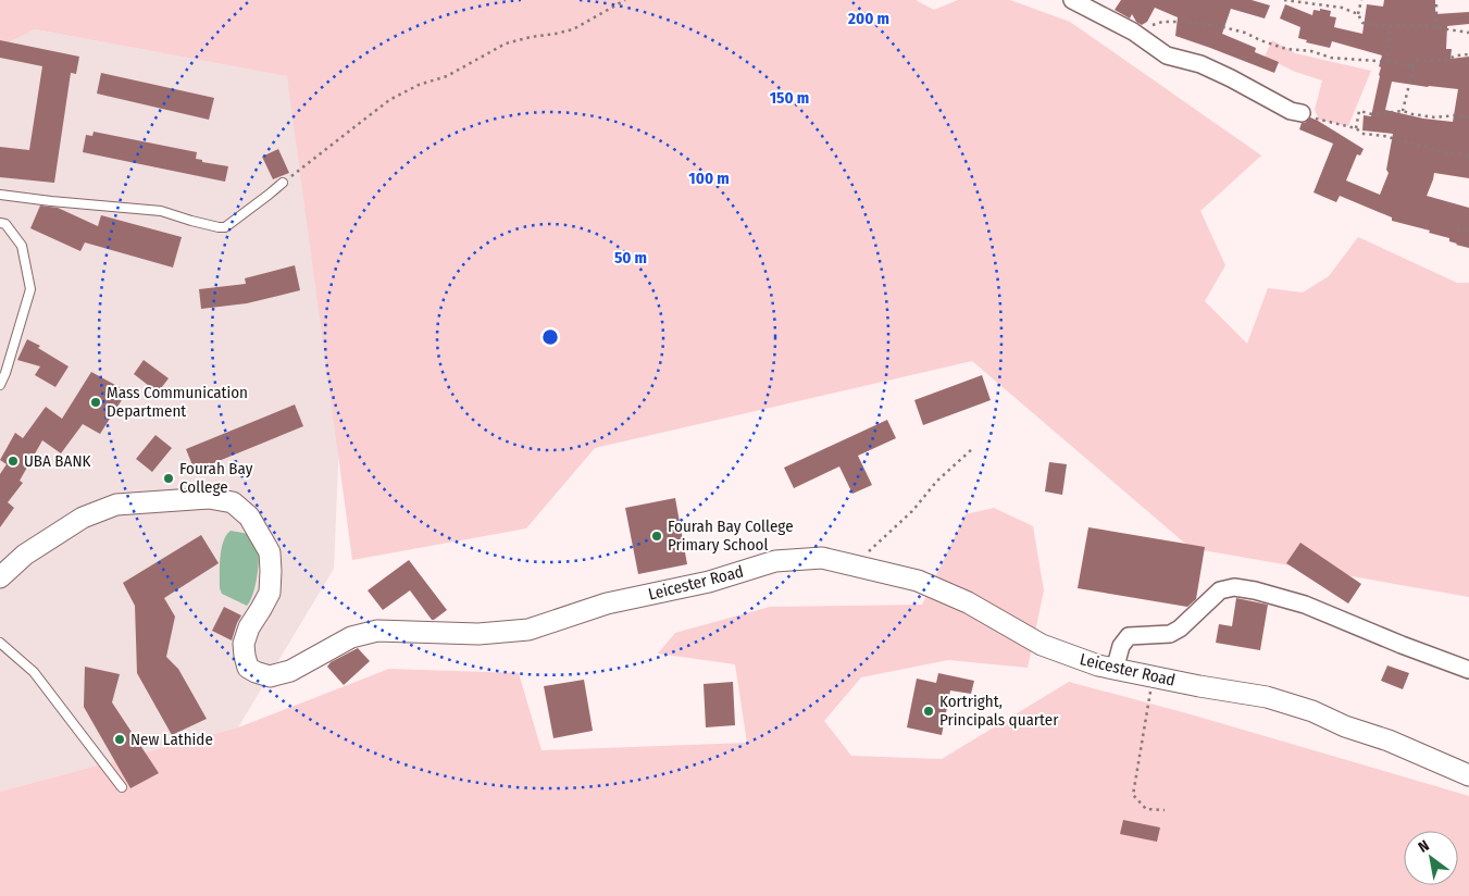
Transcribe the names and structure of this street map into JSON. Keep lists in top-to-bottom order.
{
  "streets": {
    "street": ["Leicester Road"]
  },
  "places": [
    "Mass Communication Department",
    "UBA BANK",
    "Fourah Bay College",
    "Fourah Bay College Primary School",
    "Kortright, Principals quarter",
    "New Lathide"
  ],
  "north": "top left",
  "rings": [
    "200 m",
    "150 m",
    "100 m",
    "50 m"
  ]
}
